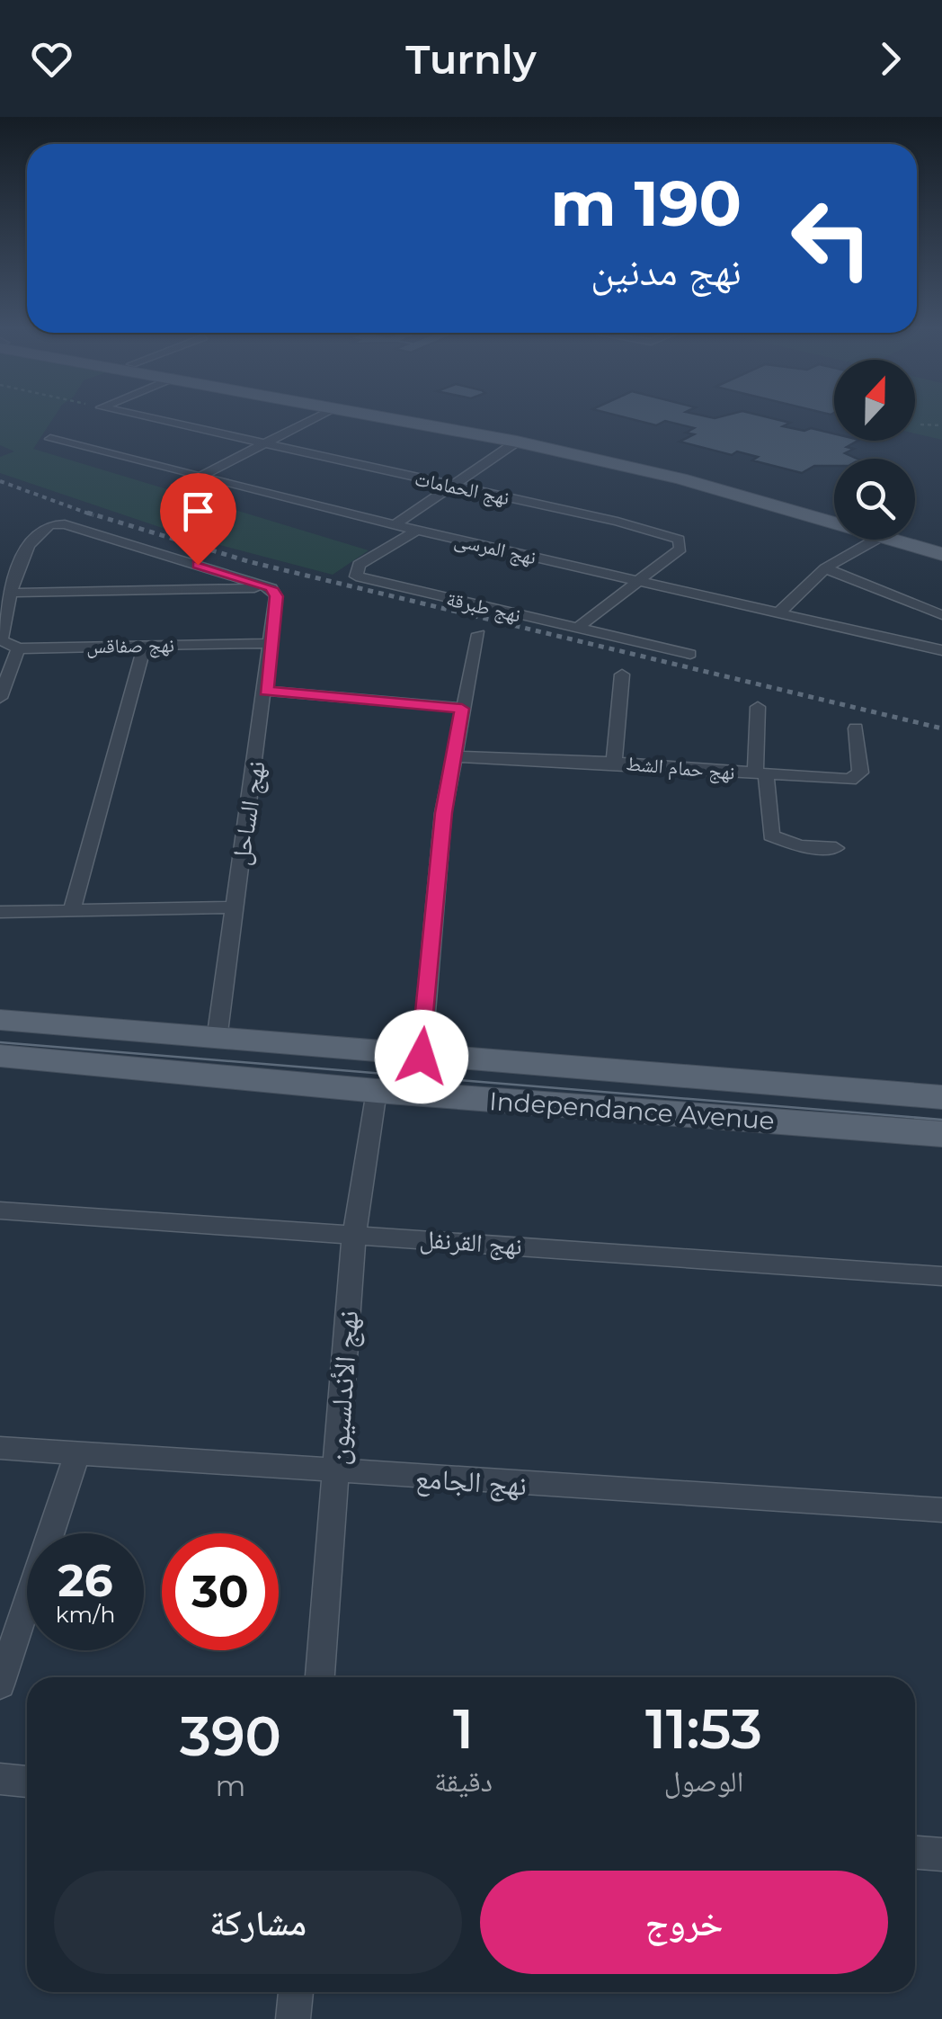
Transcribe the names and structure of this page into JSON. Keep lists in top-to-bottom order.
{
  "streets": {
    "main road": ["Independance Avenue"],
    "street": [
      "نهج الحمامات",
      "نهج المرسى",
      "نهج طبرقة",
      "نهج صفاقس",
      "نهج حمام الشط",
      "نهج الساحل",
      "نهج القرنفل",
      "نهج الأندلسيون",
      "نهج الجامع"
    ]
  },
  "crossings": [
    ["نهج الحمامات", "نهج المرسى"],
    ["نهج المرسى", "نهج طبرقة"],
    ["نهج صفاقس", "نهج الساحل"],
    ["نهج الساحل", "Independance Avenue"],
    ["Independance Avenue", "نهج الأندلسيون"],
    ["نهج القرنفل", "نهج الأندلسيون"],
    ["نهج الأندلسيون", "نهج الجامع"]
  ],
  "north": "top",
  "page": {
    "header": "Turnly",
    "turn": ["190 m", "نهج مدنين"],
    "speed": "26 km/h",
    "limit": "30",
    "eta": [
      "11:53",
      "الوصول",
      "1",
      "دقيقة",
      "390",
      "m"
    ],
    "buttons": ["خروج", "مشاركة"]
  }
}
